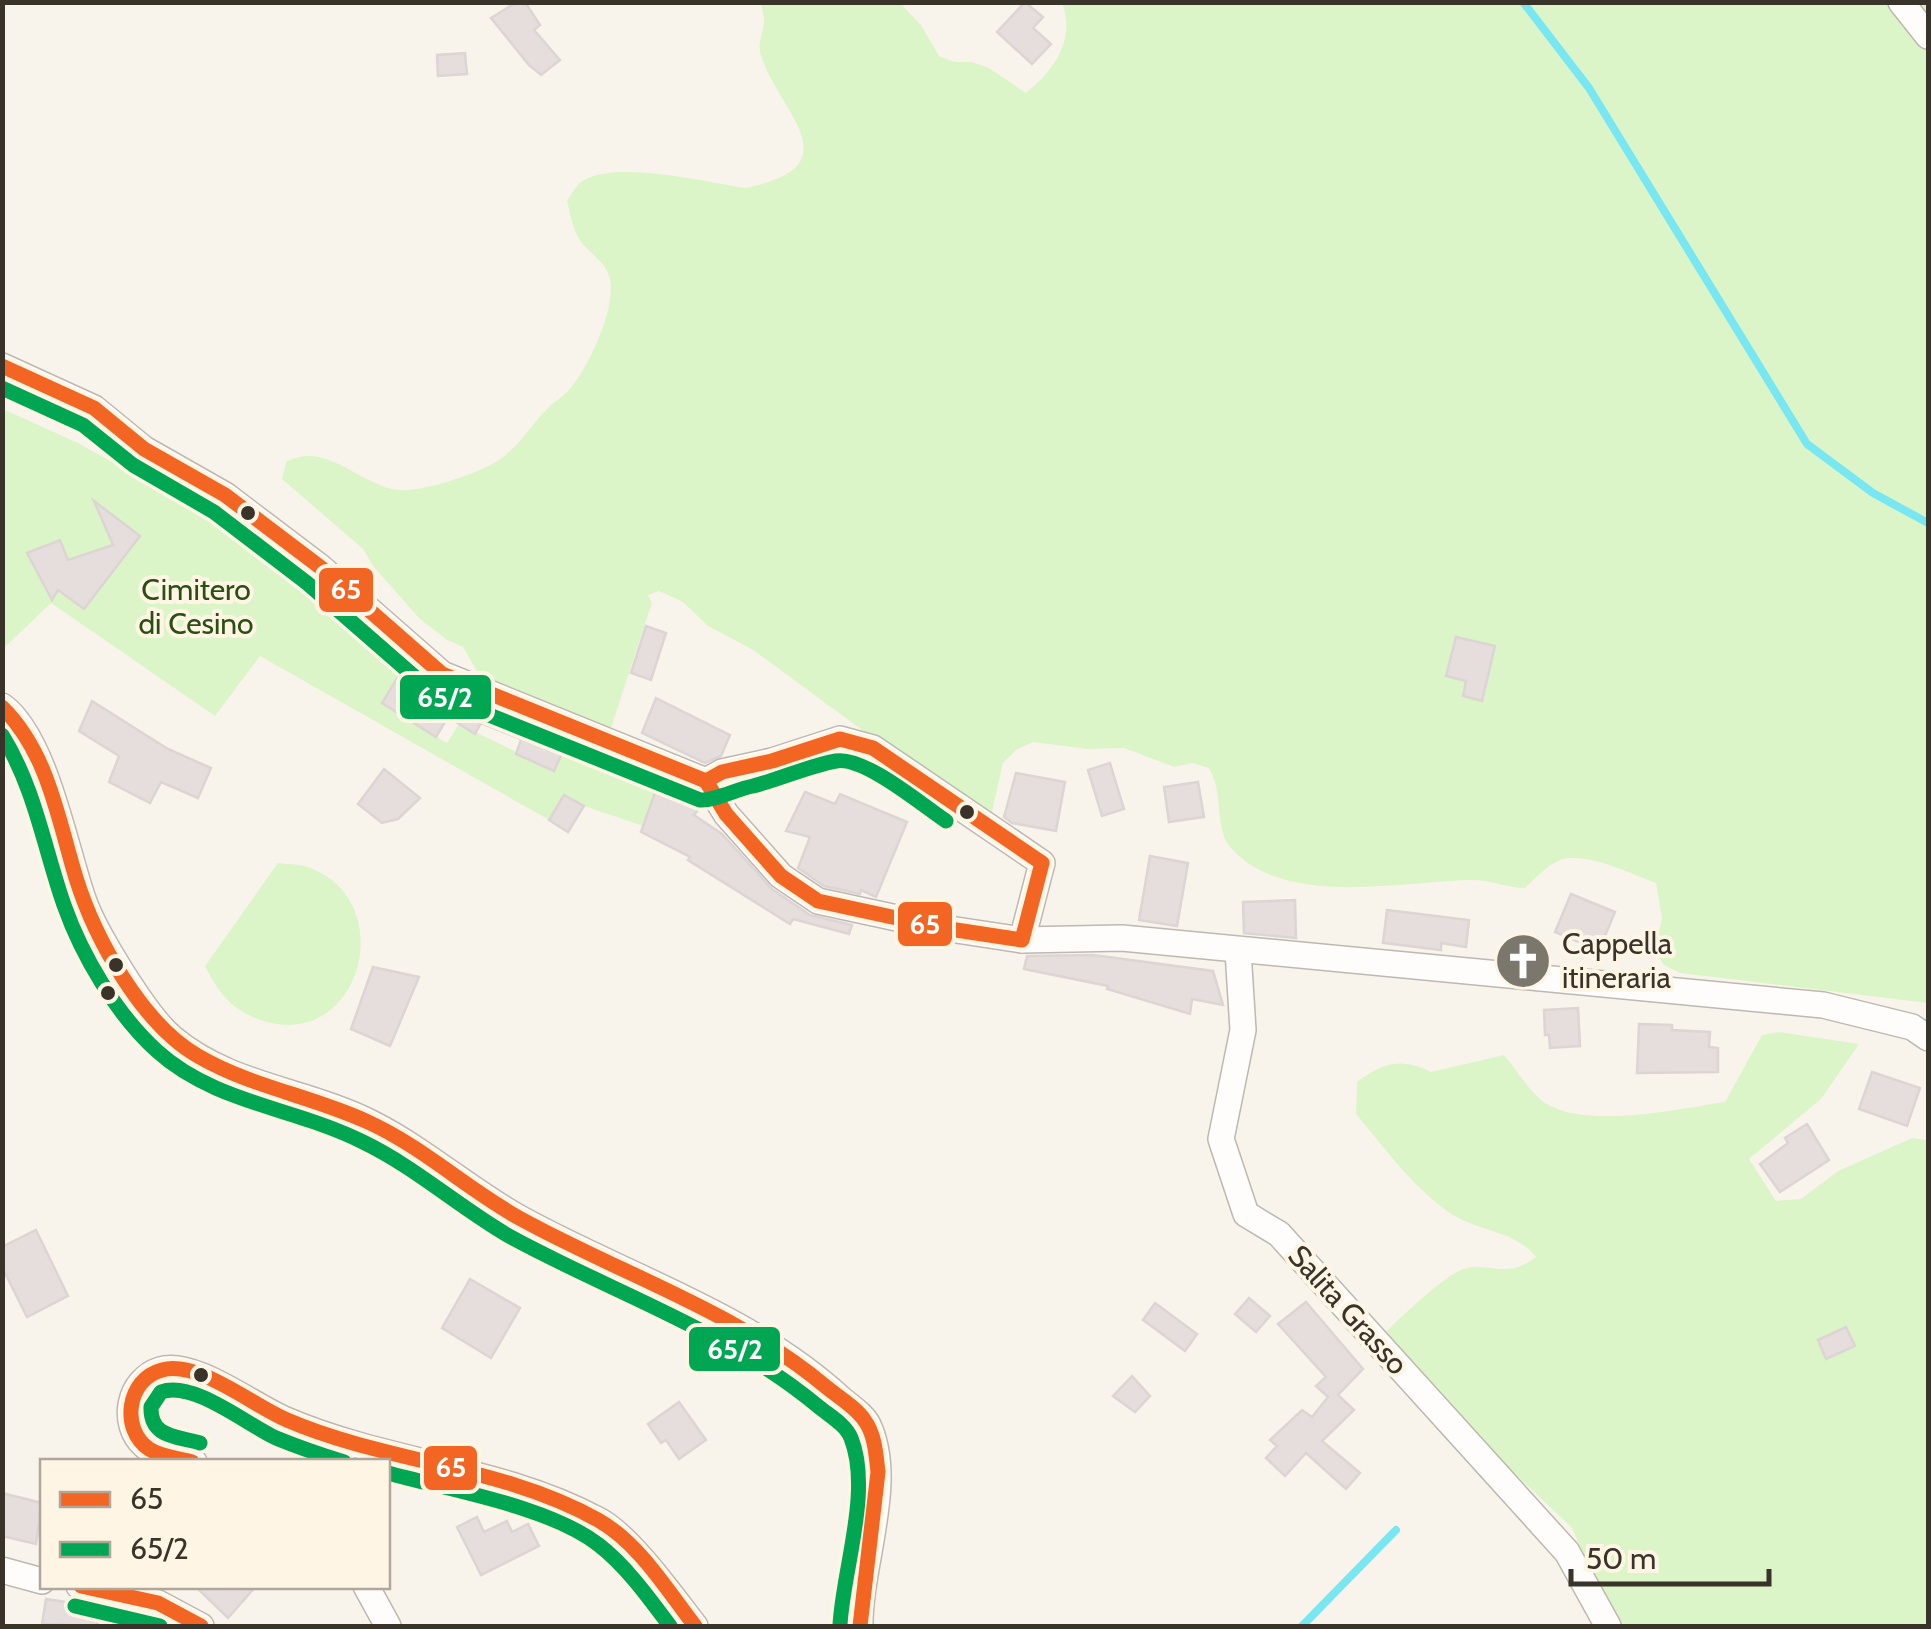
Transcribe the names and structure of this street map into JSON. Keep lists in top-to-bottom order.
{
  "streets": {
    "street": ["Salita Grasso"]
  },
  "parks": ["Cimitero di Cesino"],
  "places": {
    "church": ["Cappella itineraria"]
  },
  "lines": ["transit line 65", "transit line 65/2"],
  "legend": ["65", "65/2"],
  "scale_bar": "50 m"
}
